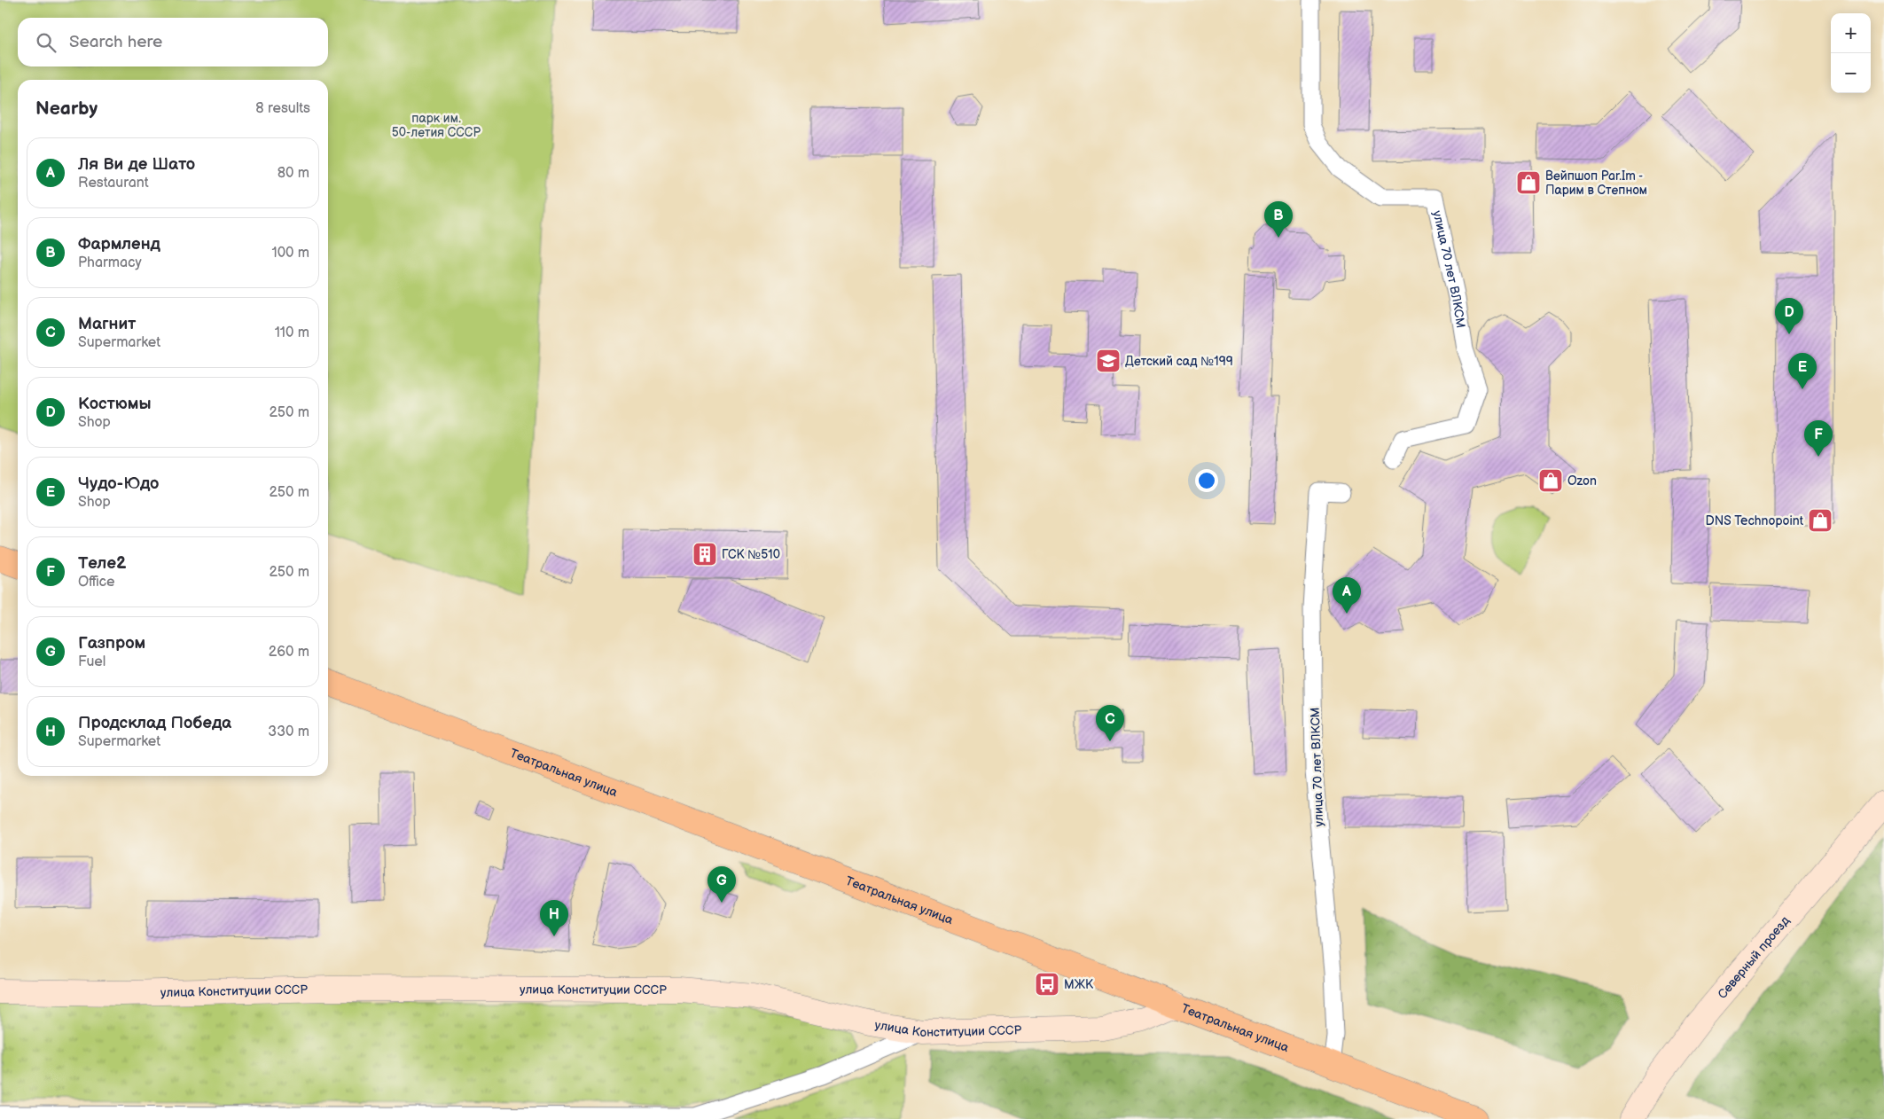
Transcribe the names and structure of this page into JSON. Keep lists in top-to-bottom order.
{
  "streets": {
    "main road": ["Театральная улица"],
    "street": ["улица 70 лет ВЛКСМ", "Северный проезд", "улица Конституции СССР"]
  },
  "crossings": [
    ["улица 70 лет ВЛКСМ", "Театральная улица"],
    ["Театральная улица", "улица Конституции СССР"]
  ],
  "parks": ["парк им. 50-летия СССР"],
  "places": {
    "shop": ["Вейпшоп Par.Im - Парим в Степном", "Ozon", "DNS Technopoint"],
    "school or university": ["Детский сад №199"],
    "building": ["ГСК №510"],
    "bus stop": ["МЖК"]
  },
  "page": {
    "map_buttons": ["+", "−"],
    "search": "Search here",
    "heading": ["Nearby", "8 results"],
    "list": [
      {
        "mark": "A",
        "name": "Ля Ви де Шато",
        "note": "Restaurant",
        "value": "80 m"
      },
      {
        "mark": "B",
        "name": "Фармленд",
        "note": "Pharmacy",
        "value": "100 m"
      },
      {
        "mark": "C",
        "name": "Магнит",
        "note": "Supermarket",
        "value": "110 m"
      },
      {
        "mark": "D",
        "name": "Костюмы",
        "note": "Shop",
        "value": "250 m"
      },
      {
        "mark": "E",
        "name": "Чудо-Юдо",
        "note": "Shop",
        "value": "250 m"
      },
      {
        "mark": "F",
        "name": "Теле2",
        "note": "Office",
        "value": "250 m"
      },
      {
        "mark": "G",
        "name": "Газпром",
        "note": "Fuel",
        "value": "260 m"
      },
      {
        "mark": "H",
        "name": "Продсклад Победа",
        "note": "Supermarket",
        "value": "330 m"
      }
    ],
    "pins": [
      "B",
      "D",
      "E",
      "F",
      "A",
      "C",
      "G",
      "H"
    ]
  }
}
